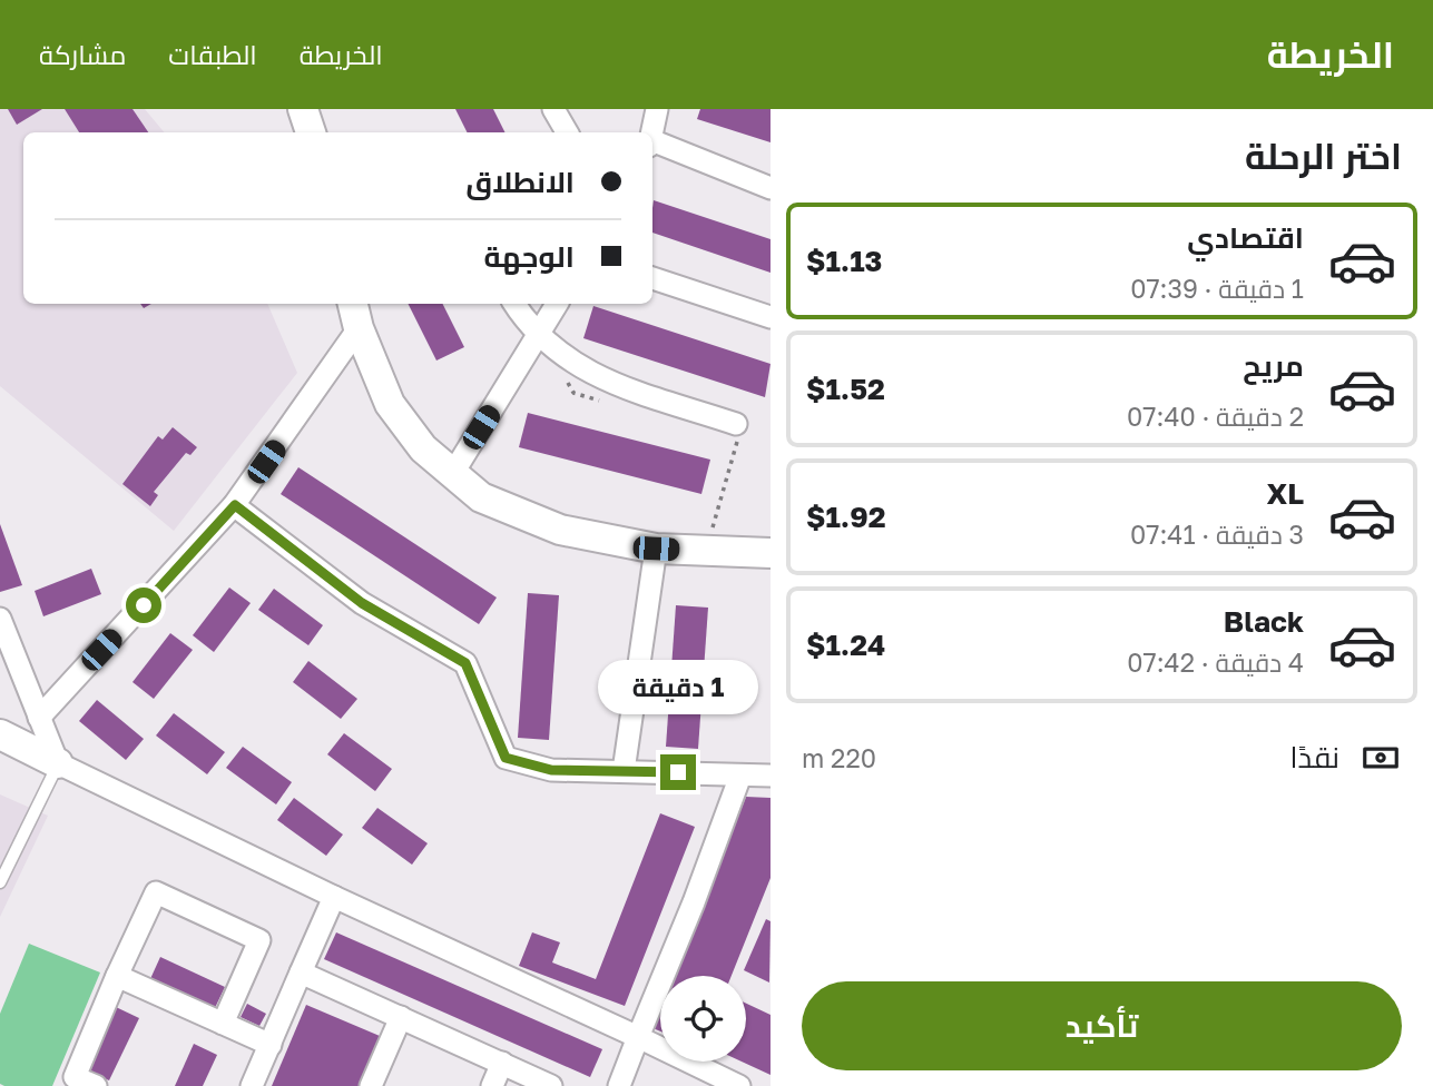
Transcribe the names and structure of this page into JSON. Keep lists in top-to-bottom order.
{
  "page": {
    "header": "الخريطة",
    "nav": ["الخريطة", "الطبقات", "مشاركة"],
    "heading": "اختر الرحلة",
    "banner": ["الانطلاق", "الوجهة"],
    "list": [
      {
        "name": "اقتصادي",
        "note": "1 دقيقة · 07:39",
        "value": "$1.13"
      },
      {
        "name": "مريح",
        "note": "2 دقيقة · 07:40",
        "value": "$1.52"
      },
      {
        "name": "XL",
        "note": "3 دقيقة · 07:41",
        "value": "$1.92"
      },
      {
        "name": "Black",
        "note": "4 دقيقة · 07:42",
        "value": "$1.24"
      }
    ],
    "bubble": "1 دقيقة",
    "pay": ["نقدًا", "220 m"],
    "buttons": "تأكيد"
  }
}
